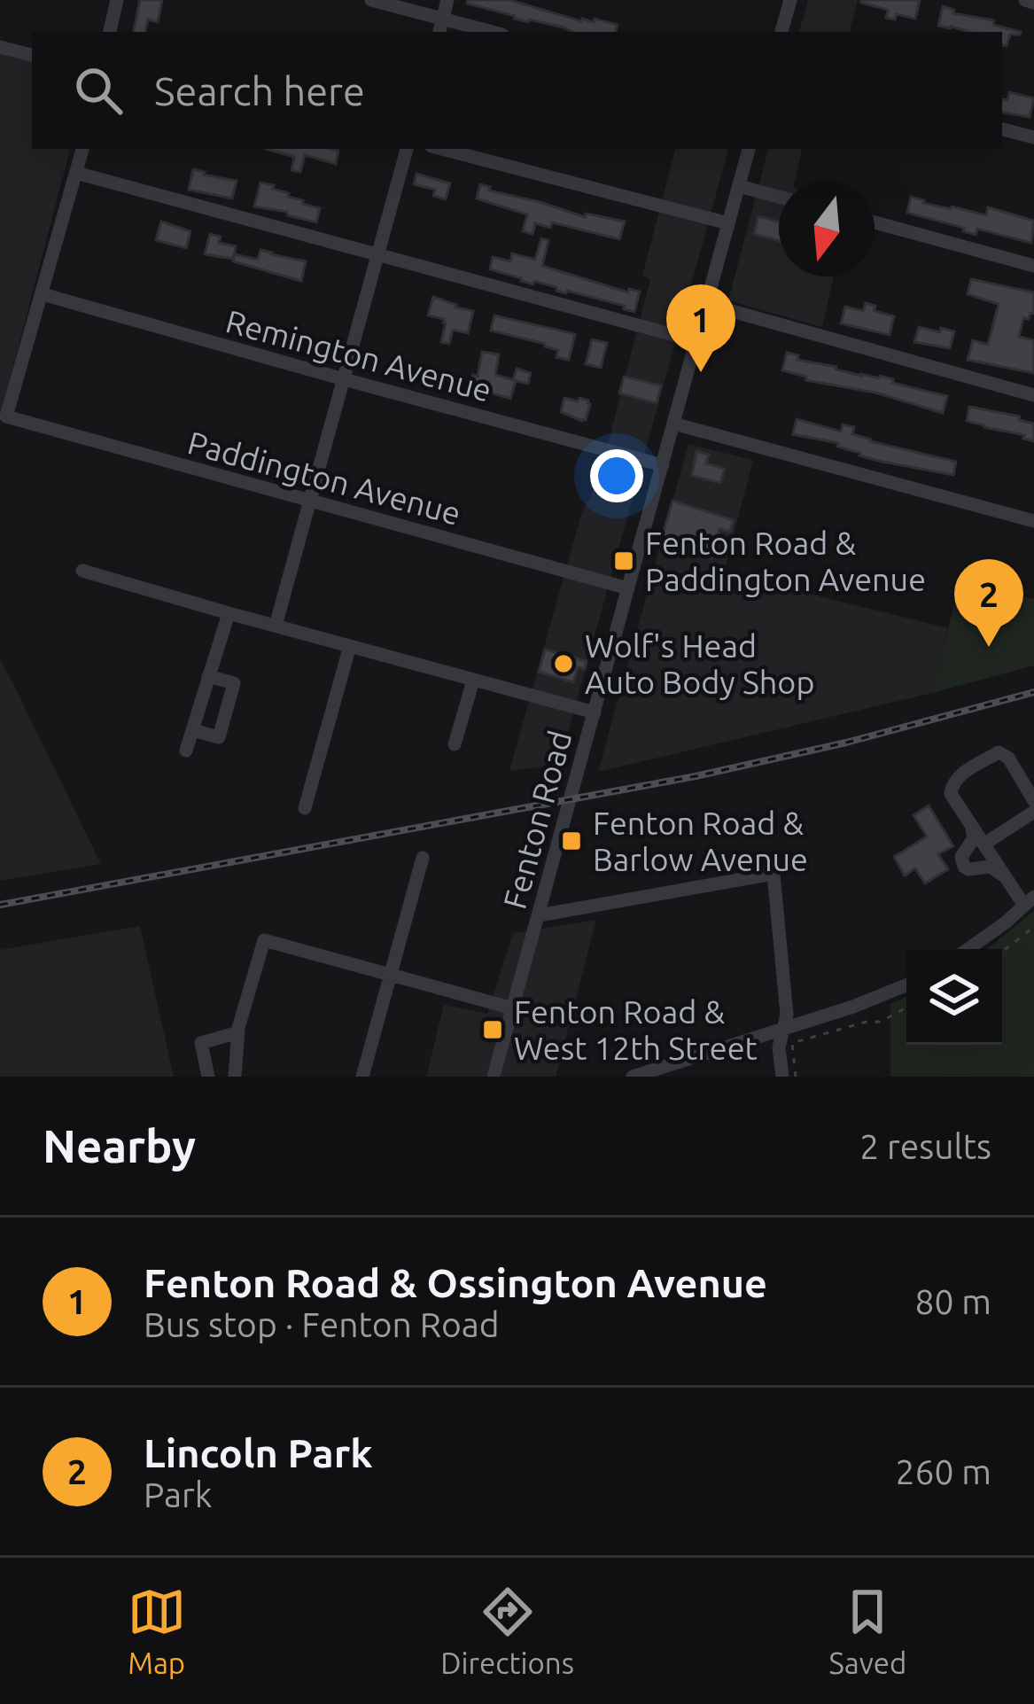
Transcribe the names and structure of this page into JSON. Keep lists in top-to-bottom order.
{
  "streets": {
    "street": ["Remington Avenue", "Paddington Avenue", "Fenton Road"]
  },
  "crossings": [
    ["Remington Avenue", "Paddington Avenue"],
    ["Remington Avenue", "Fenton Road"],
    ["Paddington Avenue", "Fenton Road"]
  ],
  "places": {
    "transit": ["Fenton Road & Paddington Avenue", "Fenton Road & Barlow Avenue", "Fenton Road & West 12th Street"],
    "other": ["Wolf's Head Auto Body Shop"]
  },
  "north": "bottom",
  "page": {
    "search": "Search here",
    "pins": ["1", "2"],
    "heading": ["Nearby", "2 results"],
    "list": [
      {
        "mark": "1",
        "name": "Fenton Road & Ossington Avenue",
        "note": "Bus stop · Fenton Road",
        "value": "80 m"
      },
      {
        "mark": "2",
        "name": "Lincoln Park",
        "note": "Park",
        "value": "260 m"
      }
    ],
    "nav": ["Map", "Directions", "Saved"]
  }
}
